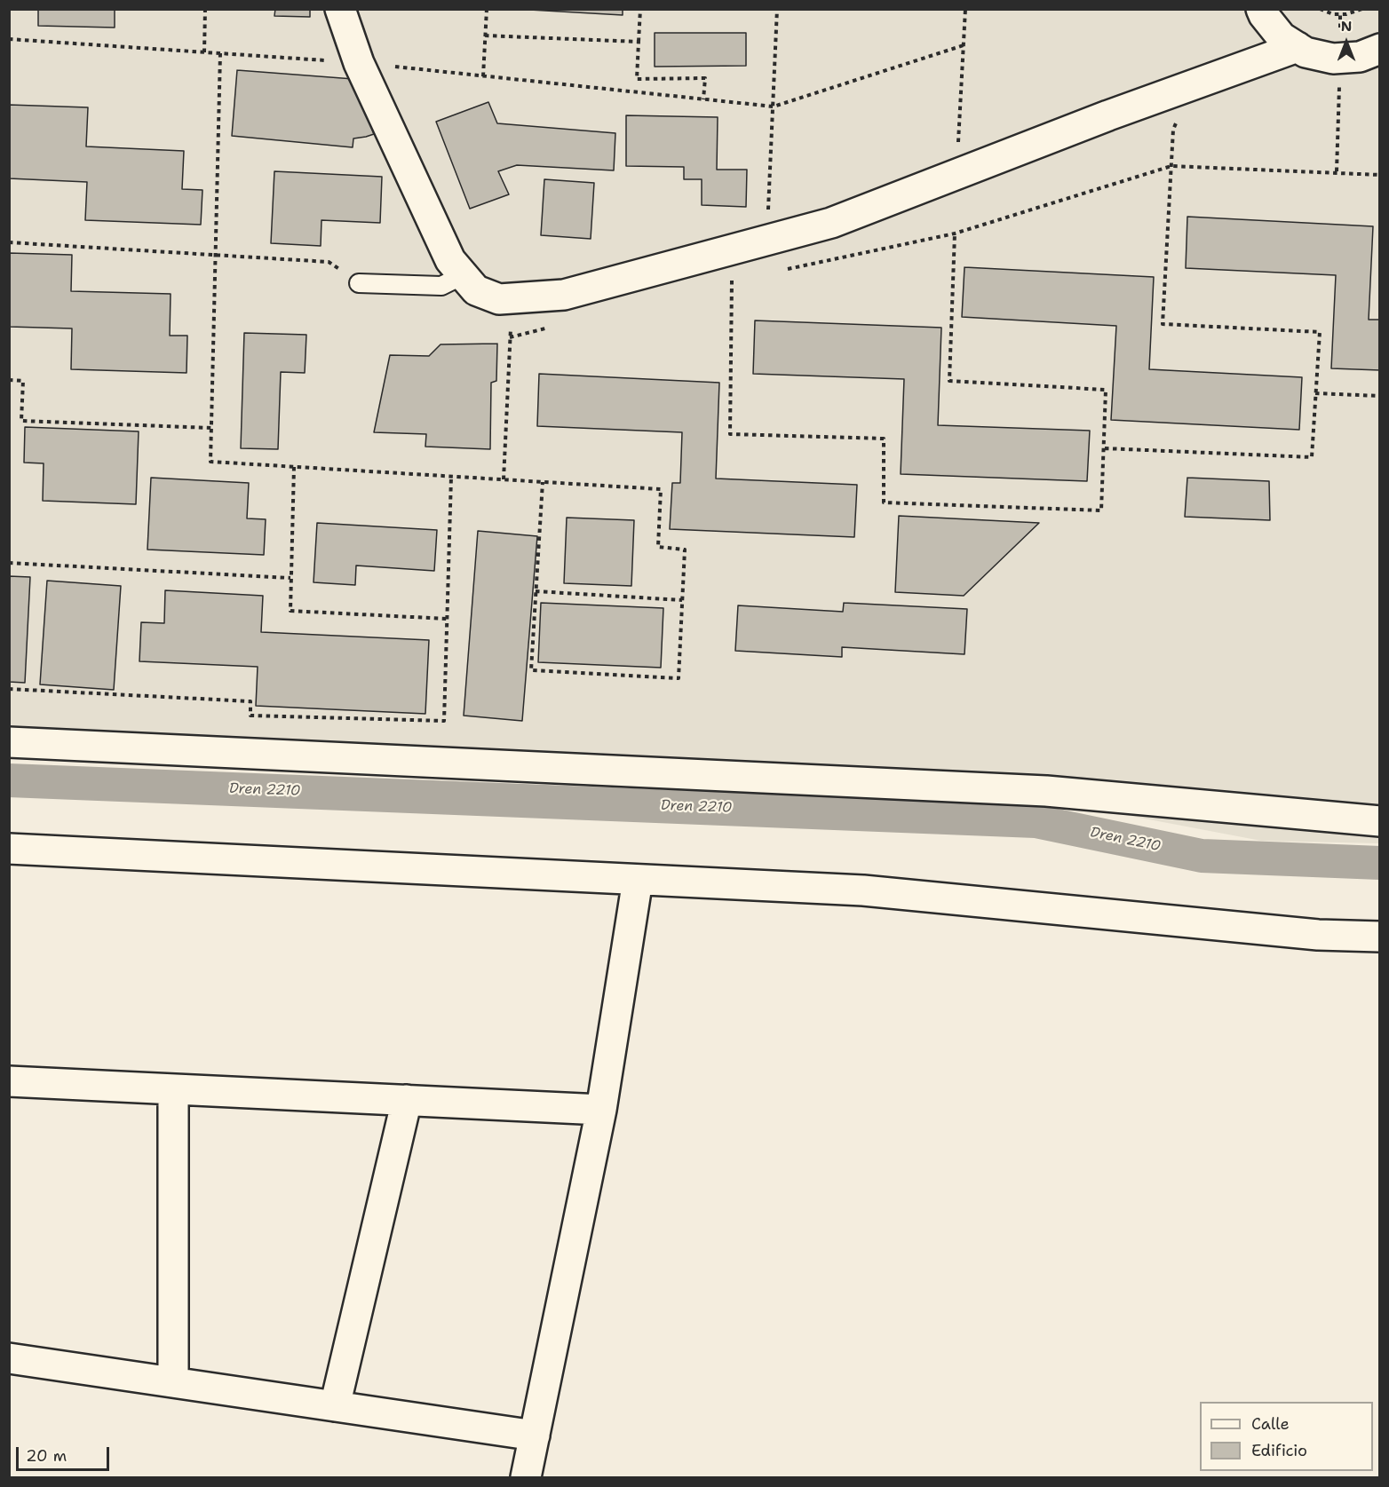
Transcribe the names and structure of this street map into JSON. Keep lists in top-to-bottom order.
{
  "water": ["Dren 2210"],
  "legend": ["Calle", "Edificio"],
  "scale_bar": "20 m",
  "north": "top"
}
